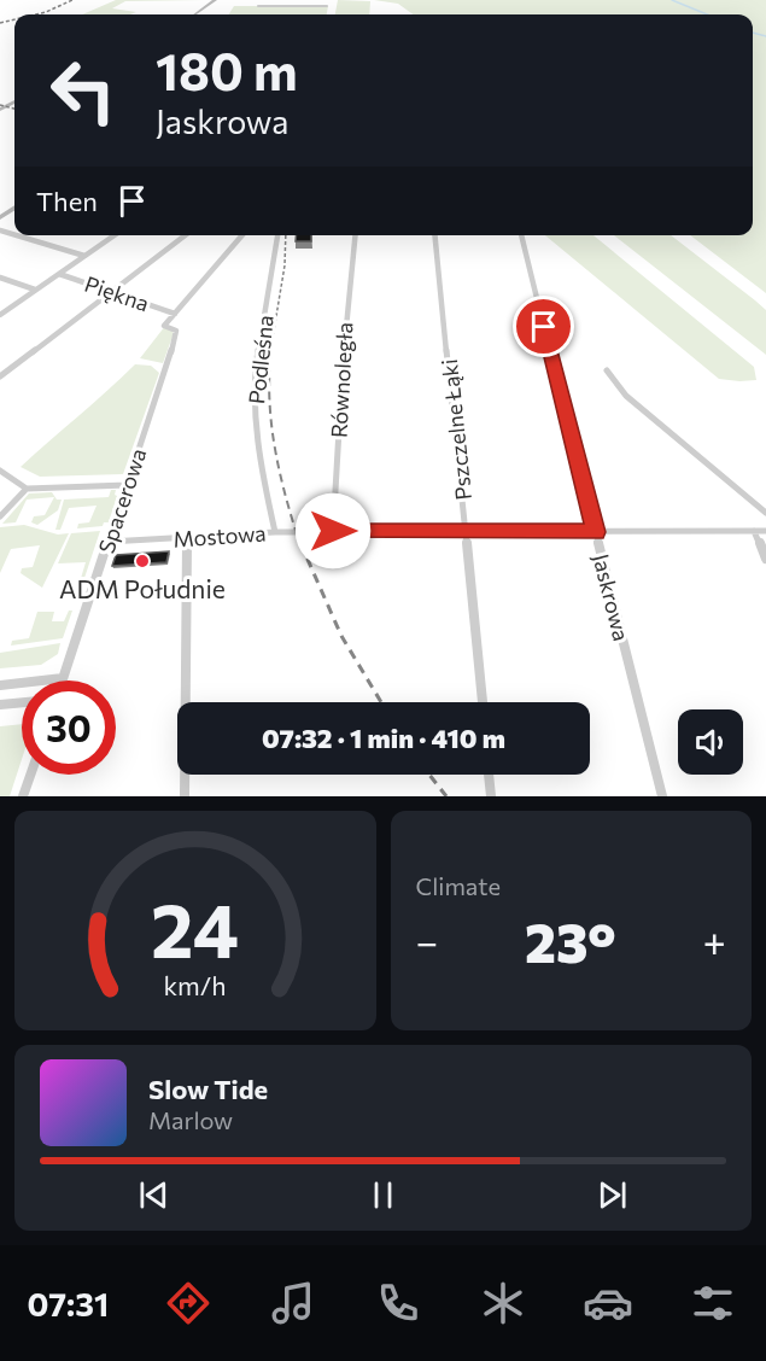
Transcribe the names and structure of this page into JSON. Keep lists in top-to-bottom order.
{
  "streets": {
    "street": [
      "Piękna",
      "Podleśna",
      "Równoległa",
      "Pszczelne Łąki",
      "Spacerowa",
      "Mostowa",
      "Jaskrowa"
    ]
  },
  "crossings": [
    ["Piękna", "Spacerowa"],
    ["Podleśna", "Mostowa"],
    ["Równoległa", "Mostowa"],
    ["Pszczelne Łąki", "Mostowa"],
    ["Spacerowa", "Mostowa"],
    ["Mostowa", "Jaskrowa"]
  ],
  "places": ["ADM Południe"],
  "page": {
    "turn": ["180 m", "Jaskrowa"],
    "then": "Then",
    "limit": "30",
    "trip": "07:32 · 1 min · 410 m",
    "tile": "Climate",
    "heat": ["−", "23°", "+"],
    "song": ["Slow Tide", "Marlow"],
    "tabs": "07:31",
    "gauge": ["24", "km/h"]
  }
}
